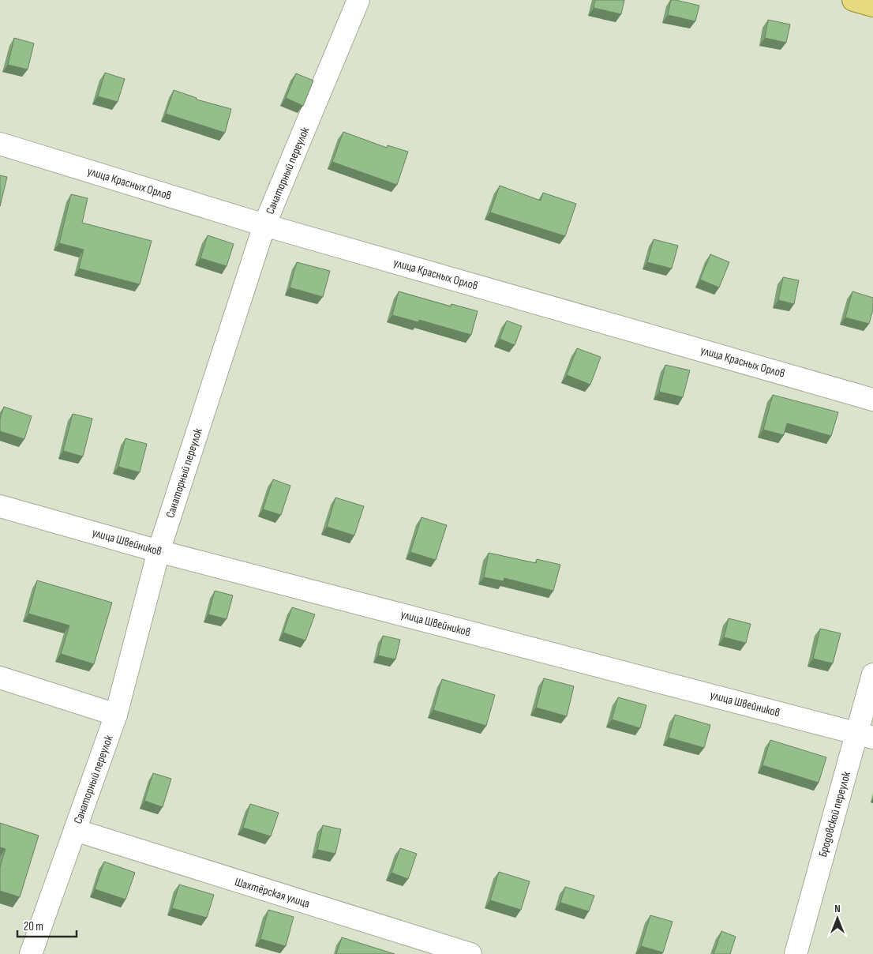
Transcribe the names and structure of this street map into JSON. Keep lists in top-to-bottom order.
{
  "streets": {
    "street": [
      "Санаторный переулок",
      "улица Красных Орлов",
      "улица Швейников",
      "Бродовской переулок",
      "Шахтёрская улица"
    ]
  },
  "crossings": [
    ["Санаторный переулок", "улица Красных Орлов"],
    ["Санаторный переулок", "улица Швейников"],
    ["Санаторный переулок", "Шахтёрская улица"],
    ["улица Швейников", "Бродовской переулок"]
  ],
  "scale_bar": "20 m",
  "north": "top"
}
